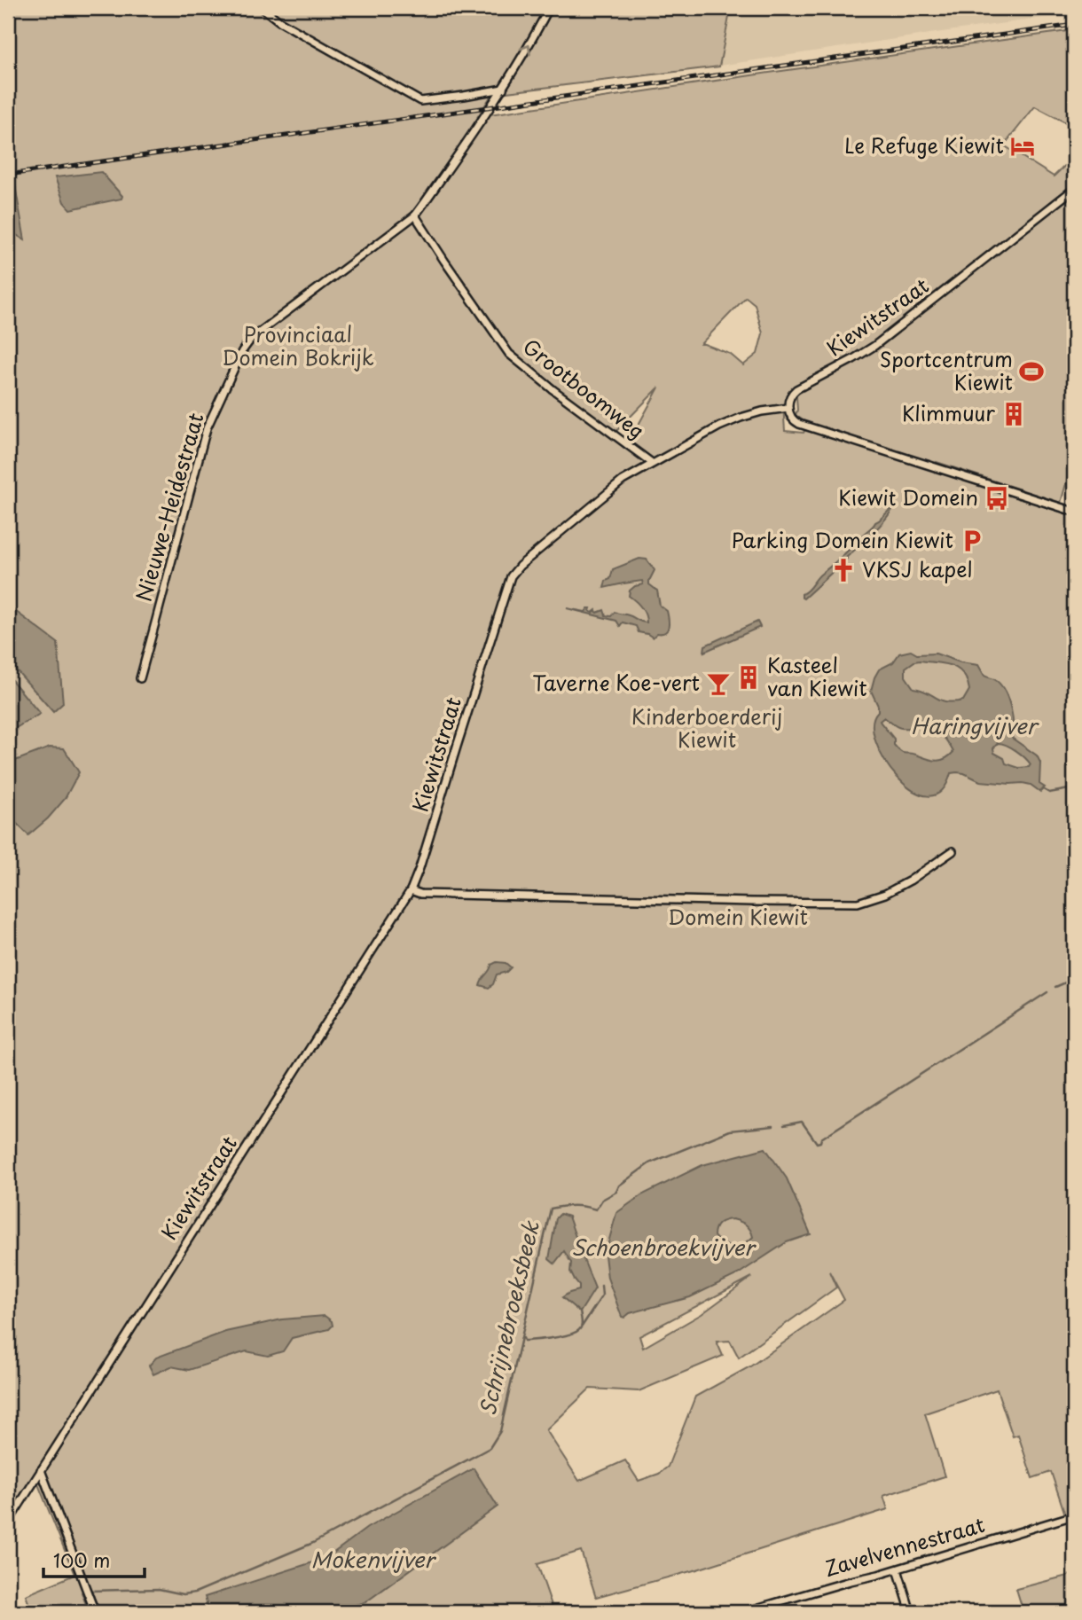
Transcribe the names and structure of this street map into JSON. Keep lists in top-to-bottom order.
{
  "streets": {
    "street": [
      "Kiewitstraat",
      "Grootboomweg",
      "Nieuwe-Heidestraat",
      "Zavelvennestraat"
    ]
  },
  "crossings": [
    ["Kiewitstraat", "Grootboomweg"],
    ["Grootboomweg", "Nieuwe-Heidestraat"]
  ],
  "water": [
    "Haringvijver",
    "Schoenbroekvijver",
    "Schrijnebroeksbeek",
    "Mokenvijver"
  ],
  "parks": ["Provinciaal Domein Bokrijk", "Kinderboerderij Kiewit", "Domein Kiewit"],
  "places": {
    "hotel": ["Le Refuge Kiewit"],
    "sports": ["Sportcentrum Kiewit"],
    "building": ["Klimmuur", "Kasteel van Kiewit"],
    "bus stop": ["Kiewit Domein"],
    "parking": ["Parking Domein Kiewit"],
    "church": ["VKSJ kapel"],
    "bar": ["Taverne Koe-vert"]
  },
  "scale_bar": "100 m"
}
